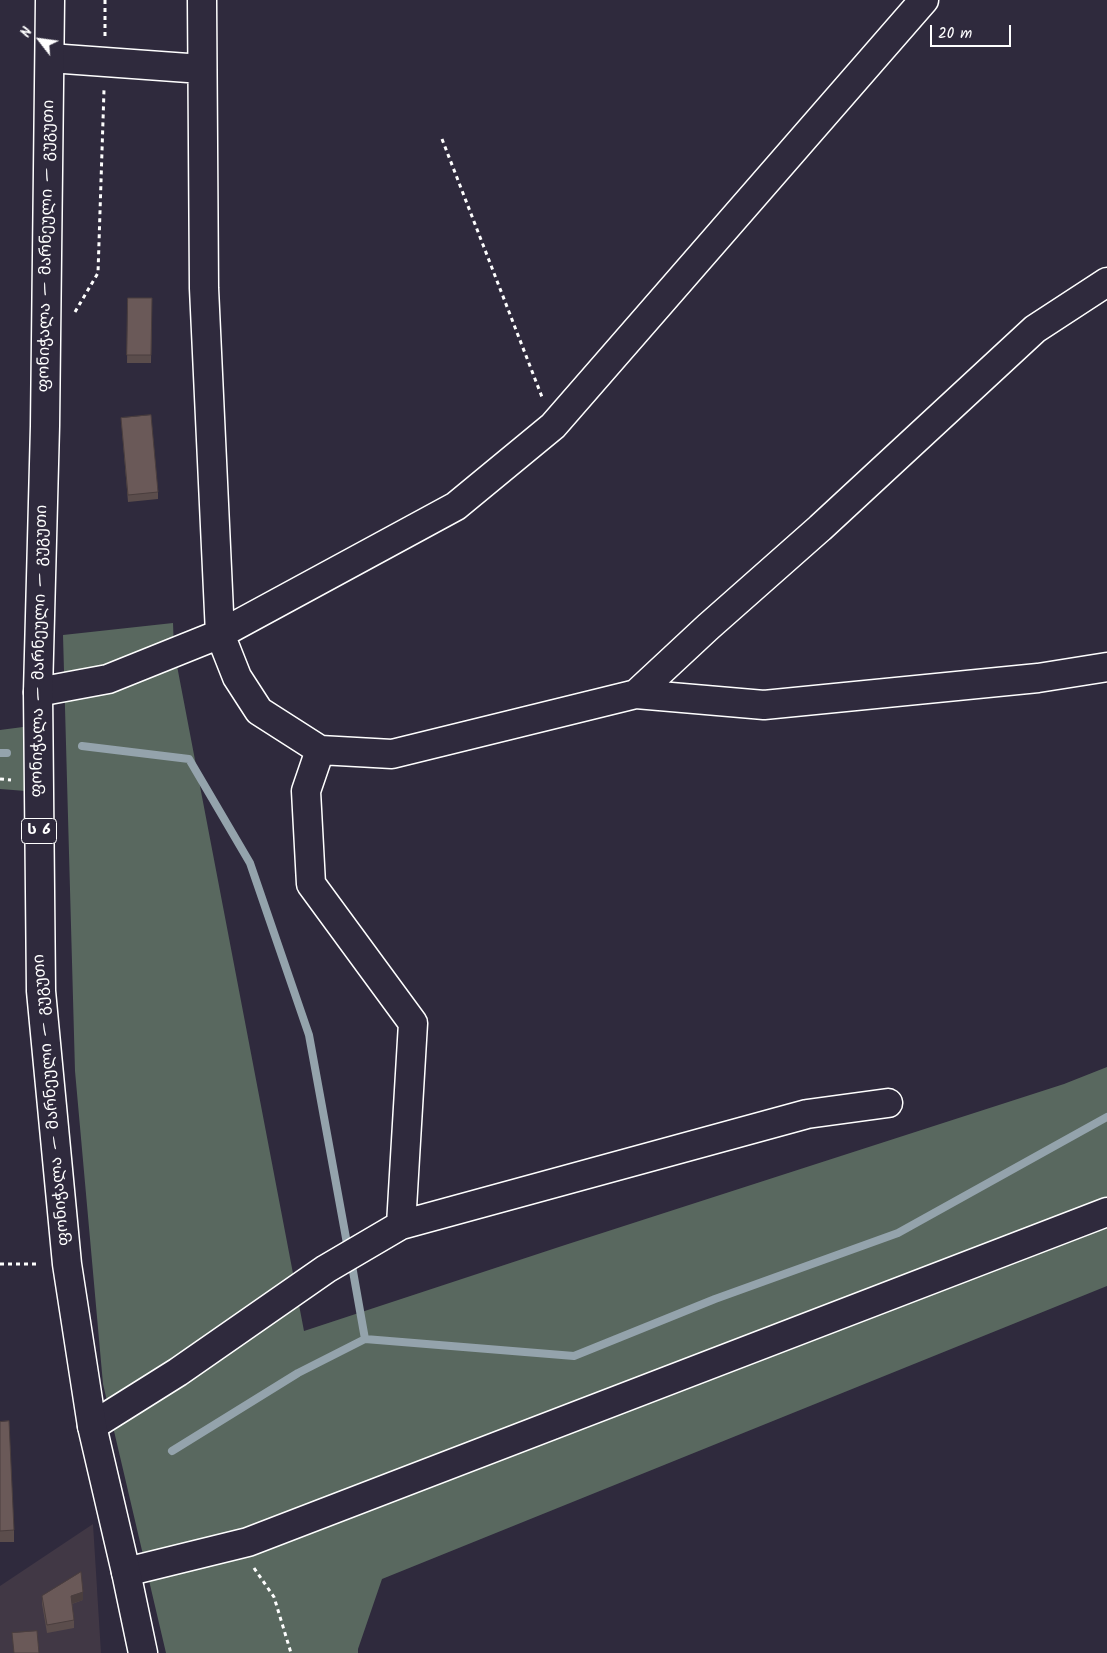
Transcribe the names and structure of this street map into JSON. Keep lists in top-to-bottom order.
{
  "streets": {
    "main road": ["ფონიჭალა — მარნეული — გუგუთი", "ს 6"]
  },
  "scale_bar": "20 m",
  "north": "top left"
}
